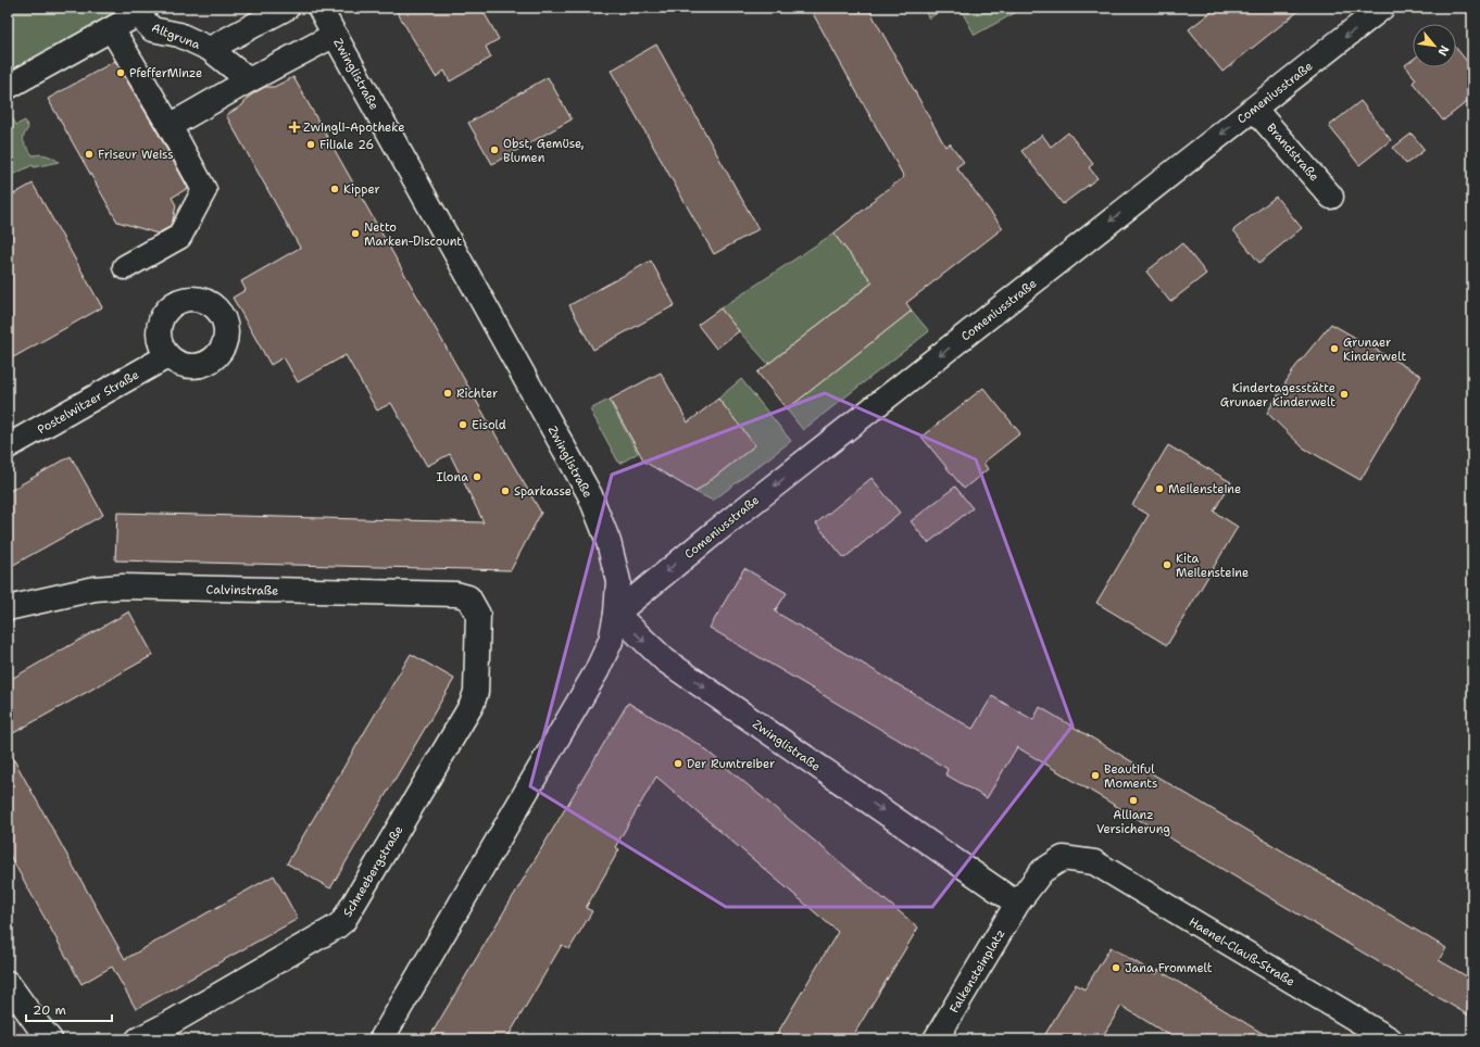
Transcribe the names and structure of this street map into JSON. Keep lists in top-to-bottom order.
{
  "streets": {
    "street": [
      "Altgruna",
      "Zwinglistraße",
      "Comeniusstraße",
      "Brandstraße",
      "Postelwitzer Straße",
      "Calvinstraße",
      "Schneebergstraße",
      "Haenel-Clauß-Straße",
      "Falkensteinplatz"
    ]
  },
  "crossings": [
    ["Zwinglistraße", "Comeniusstraße"],
    ["Zwinglistraße", "Falkensteinplatz"],
    ["Comeniusstraße", "Brandstraße"],
    ["Calvinstraße", "Schneebergstraße"],
    ["Haenel-Clauß-Straße", "Falkensteinplatz"]
  ],
  "one_way": ["Zwinglistraße", "Comeniusstraße"],
  "places": {
    "other": [
      "PfefferMinze",
      "Filiale 26",
      "Obst, Gemüse, Blumen",
      "Friseur Weiss",
      "Kipper",
      "Netto Marken-Discount",
      "Grunaer Kinderwelt",
      "Richter",
      "Kindertagesstätte Grunaer Kinderwelt",
      "Eisold",
      "Ilona",
      "Meilensteine",
      "Sparkasse",
      "Kita Meilensteine",
      "Der Rumtreiber",
      "Beautiful Moments",
      "Allianz Versicherung",
      "Jana Frommelt"
    ],
    "health": ["Zwingli-Apotheke"]
  },
  "scale_bar": "20 m",
  "north": "bottom right"
}
